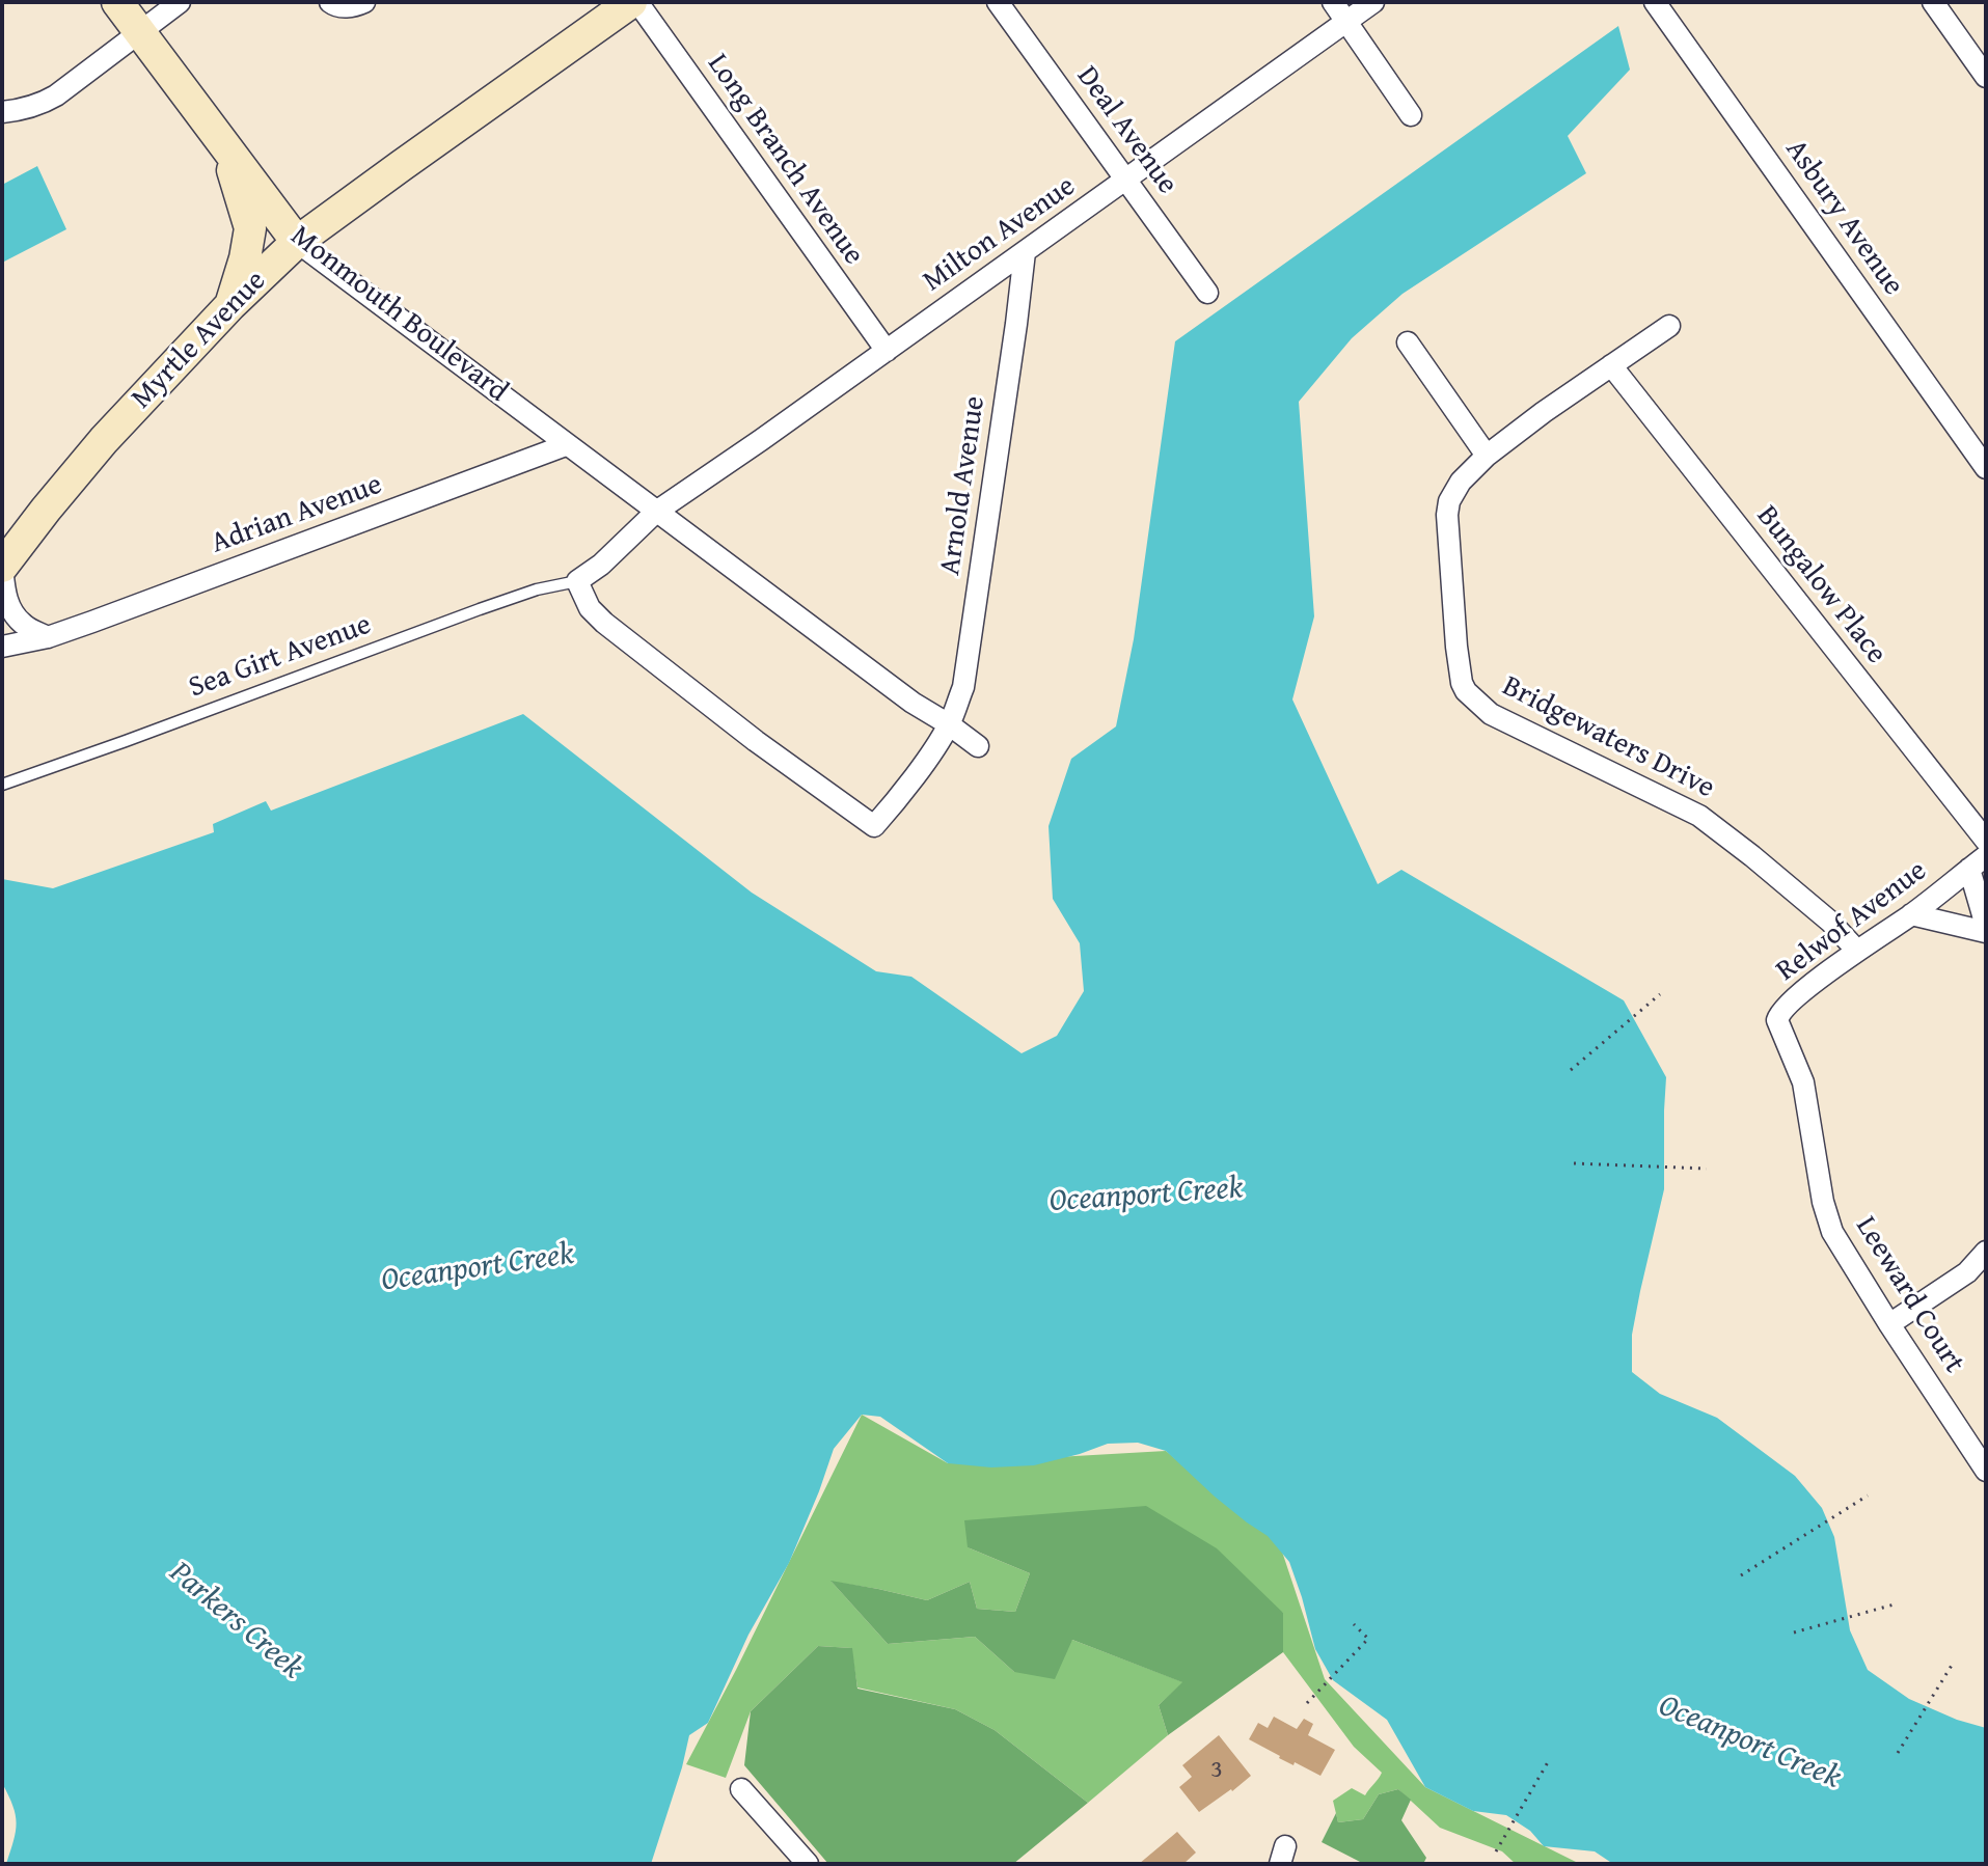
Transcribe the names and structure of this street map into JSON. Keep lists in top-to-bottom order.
{
  "streets": {
    "main road": ["Monmouth Boulevard", "Myrtle Avenue"],
    "street": [
      "Deal Avenue",
      "Long Branch Avenue",
      "Asbury Avenue",
      "Milton Avenue",
      "Arnold Avenue",
      "Adrian Avenue",
      "Bungalow Place",
      "Bridgewaters Drive",
      "Relwof Avenue",
      "Leeward Court"
    ],
    "lane": ["Sea Girt Avenue"]
  },
  "crossings": [
    ["Deal Avenue", "Milton Avenue"],
    ["Long Branch Avenue", "Milton Avenue"],
    ["Milton Avenue", "Monmouth Boulevard"],
    ["Milton Avenue", "Arnold Avenue"],
    ["Monmouth Boulevard", "Myrtle Avenue"],
    ["Monmouth Boulevard", "Arnold Avenue"],
    ["Monmouth Boulevard", "Adrian Avenue"],
    ["Bungalow Place", "Bridgewaters Drive"],
    ["Bridgewaters Drive", "Relwof Avenue"],
    ["Relwof Avenue", "Leeward Court"]
  ],
  "water": ["Oceanport Creek", "Parkers Creek"],
  "house_numbers": ["3"]
}
